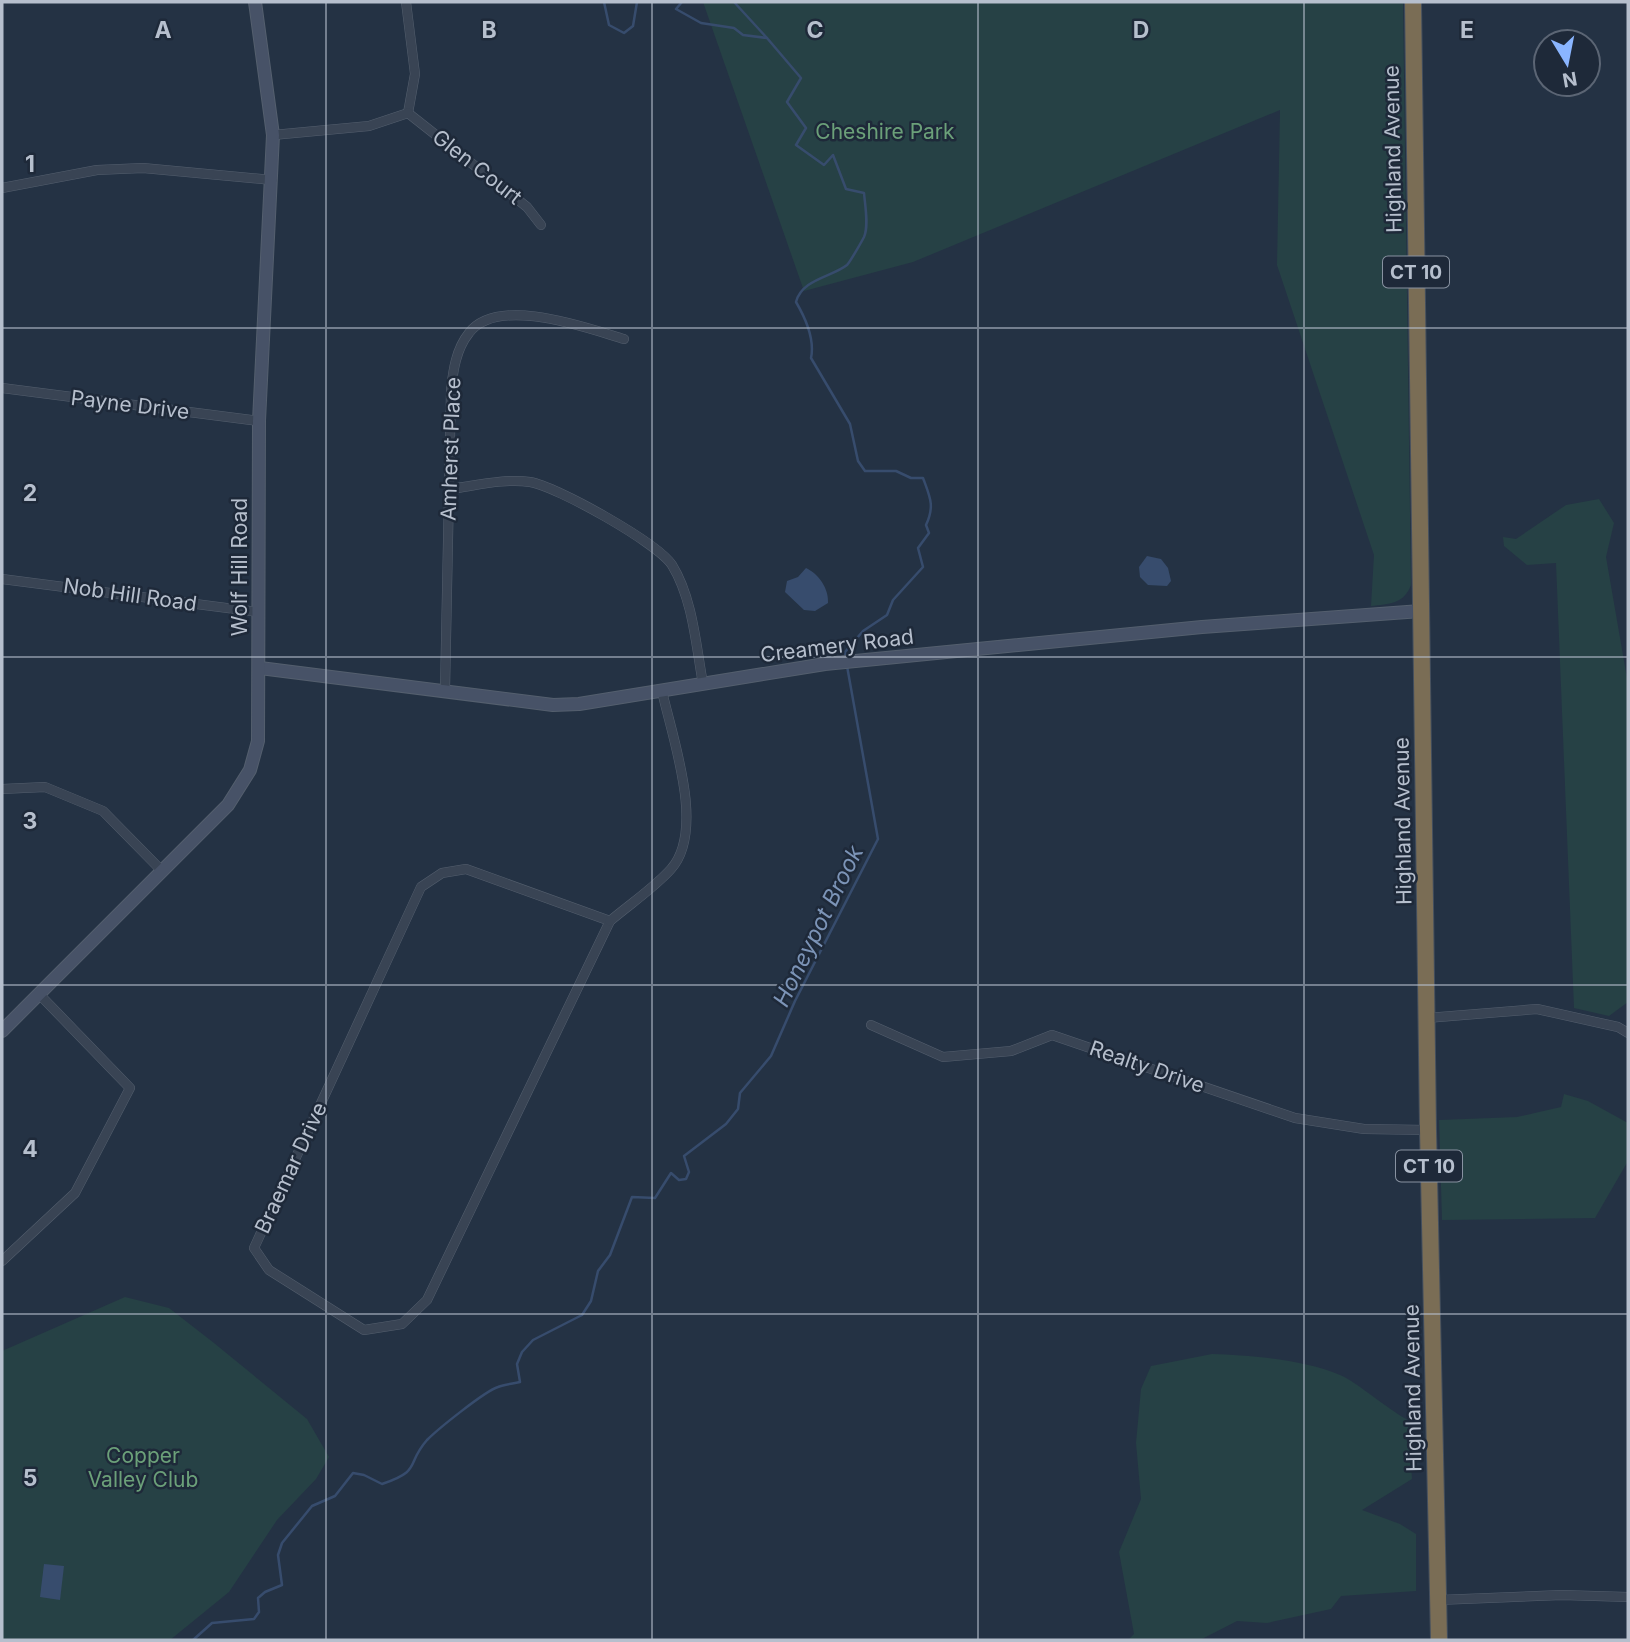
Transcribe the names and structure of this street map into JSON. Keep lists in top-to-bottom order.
{
  "streets": {
    "highway": ["Highland Avenue", "CT 10"],
    "street": [
      "Glen Court",
      "Payne Drive",
      "Amherst Place",
      "Wolf Hill Road",
      "Nob Hill Road",
      "Creamery Road",
      "Realty Drive",
      "Braemar Drive"
    ]
  },
  "crossings": [
    ["Highland Avenue", "Creamery Road"],
    ["Highland Avenue", "Realty Drive"],
    ["Payne Drive", "Wolf Hill Road"],
    ["Amherst Place", "Creamery Road"],
    ["Wolf Hill Road", "Nob Hill Road"],
    ["Wolf Hill Road", "Creamery Road"],
    ["Creamery Road", "Braemar Drive"]
  ],
  "water": ["Honeypot Brook"],
  "parks": ["Cheshire Park", "Copper Valley Club"],
  "north": "bottom",
  "grid": {
    "columns": [
      "A",
      "B",
      "C",
      "D",
      "E"
    ],
    "rows": [
      "1",
      "2",
      "3",
      "4",
      "5"
    ]
  }
}
